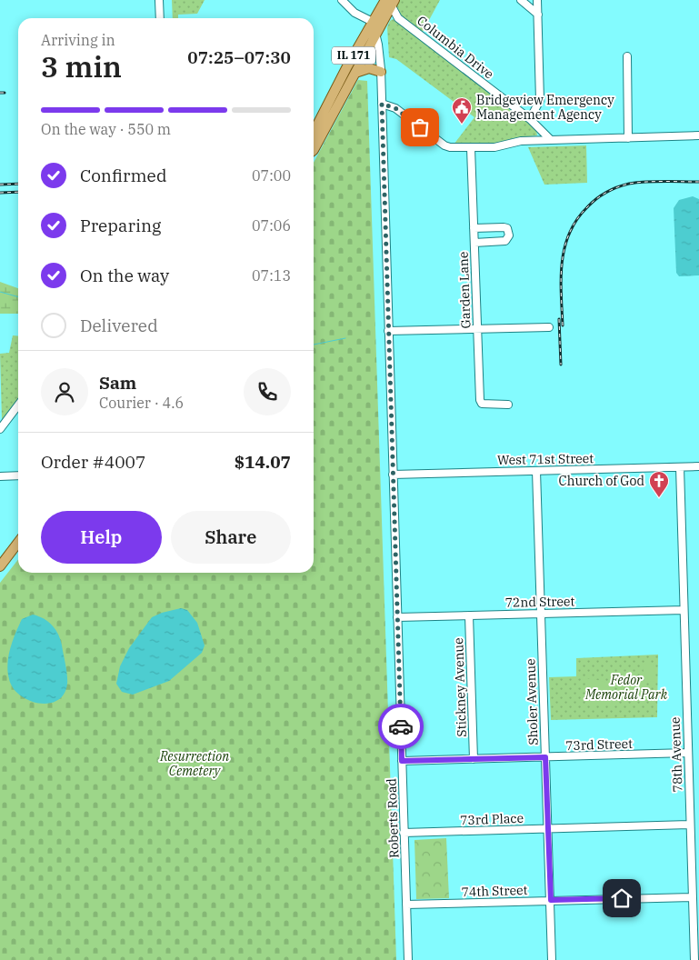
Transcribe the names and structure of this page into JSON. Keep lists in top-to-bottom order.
{
  "streets": {
    "main road": ["IL 171"],
    "street": [
      "Columbia Drive",
      "Garden Lane",
      "West 71st Street",
      "72nd Street",
      "Stickney Avenue",
      "Sholer Avenue",
      "73rd Street",
      "78th Avenue",
      "Roberts Road",
      "73rd Place",
      "74th Street"
    ]
  },
  "crossings": [
    ["Columbia Drive", "IL 171"],
    ["IL 171", "Roberts Road"],
    ["West 71st Street", "Sholer Avenue"],
    ["West 71st Street", "78th Avenue"],
    ["West 71st Street", "Roberts Road"],
    ["72nd Street", "Stickney Avenue"],
    ["72nd Street", "Sholer Avenue"],
    ["72nd Street", "78th Avenue"],
    ["72nd Street", "Roberts Road"],
    ["Stickney Avenue", "73rd Street"],
    ["Sholer Avenue", "73rd Street"],
    ["Sholer Avenue", "73rd Place"],
    ["Sholer Avenue", "74th Street"],
    ["73rd Street", "78th Avenue"],
    ["73rd Street", "Roberts Road"],
    ["78th Avenue", "73rd Place"],
    ["78th Avenue", "74th Street"],
    ["Roberts Road", "73rd Place"],
    ["Roberts Road", "74th Street"]
  ],
  "parks": ["Fedor Memorial Park", "Resurrection Cemetery"],
  "places": {
    "public building": ["Bridgeview Emergency Management Agency"],
    "church": ["Church of God"]
  },
  "page": {
    "heading": ["3 min", "Arriving in", "07:25–07:30"],
    "panel": [
      "Sam",
      "Courier · 4.6",
      "Order #4007",
      "$14.07"
    ],
    "bar": "On the way · 550 m",
    "list": [
      ["Confirmed", "07:00"],
      ["Preparing", "07:06"],
      ["On the way", "07:13"],
      "Delivered"
    ],
    "buttons": ["Help", "Share"]
  }
}
